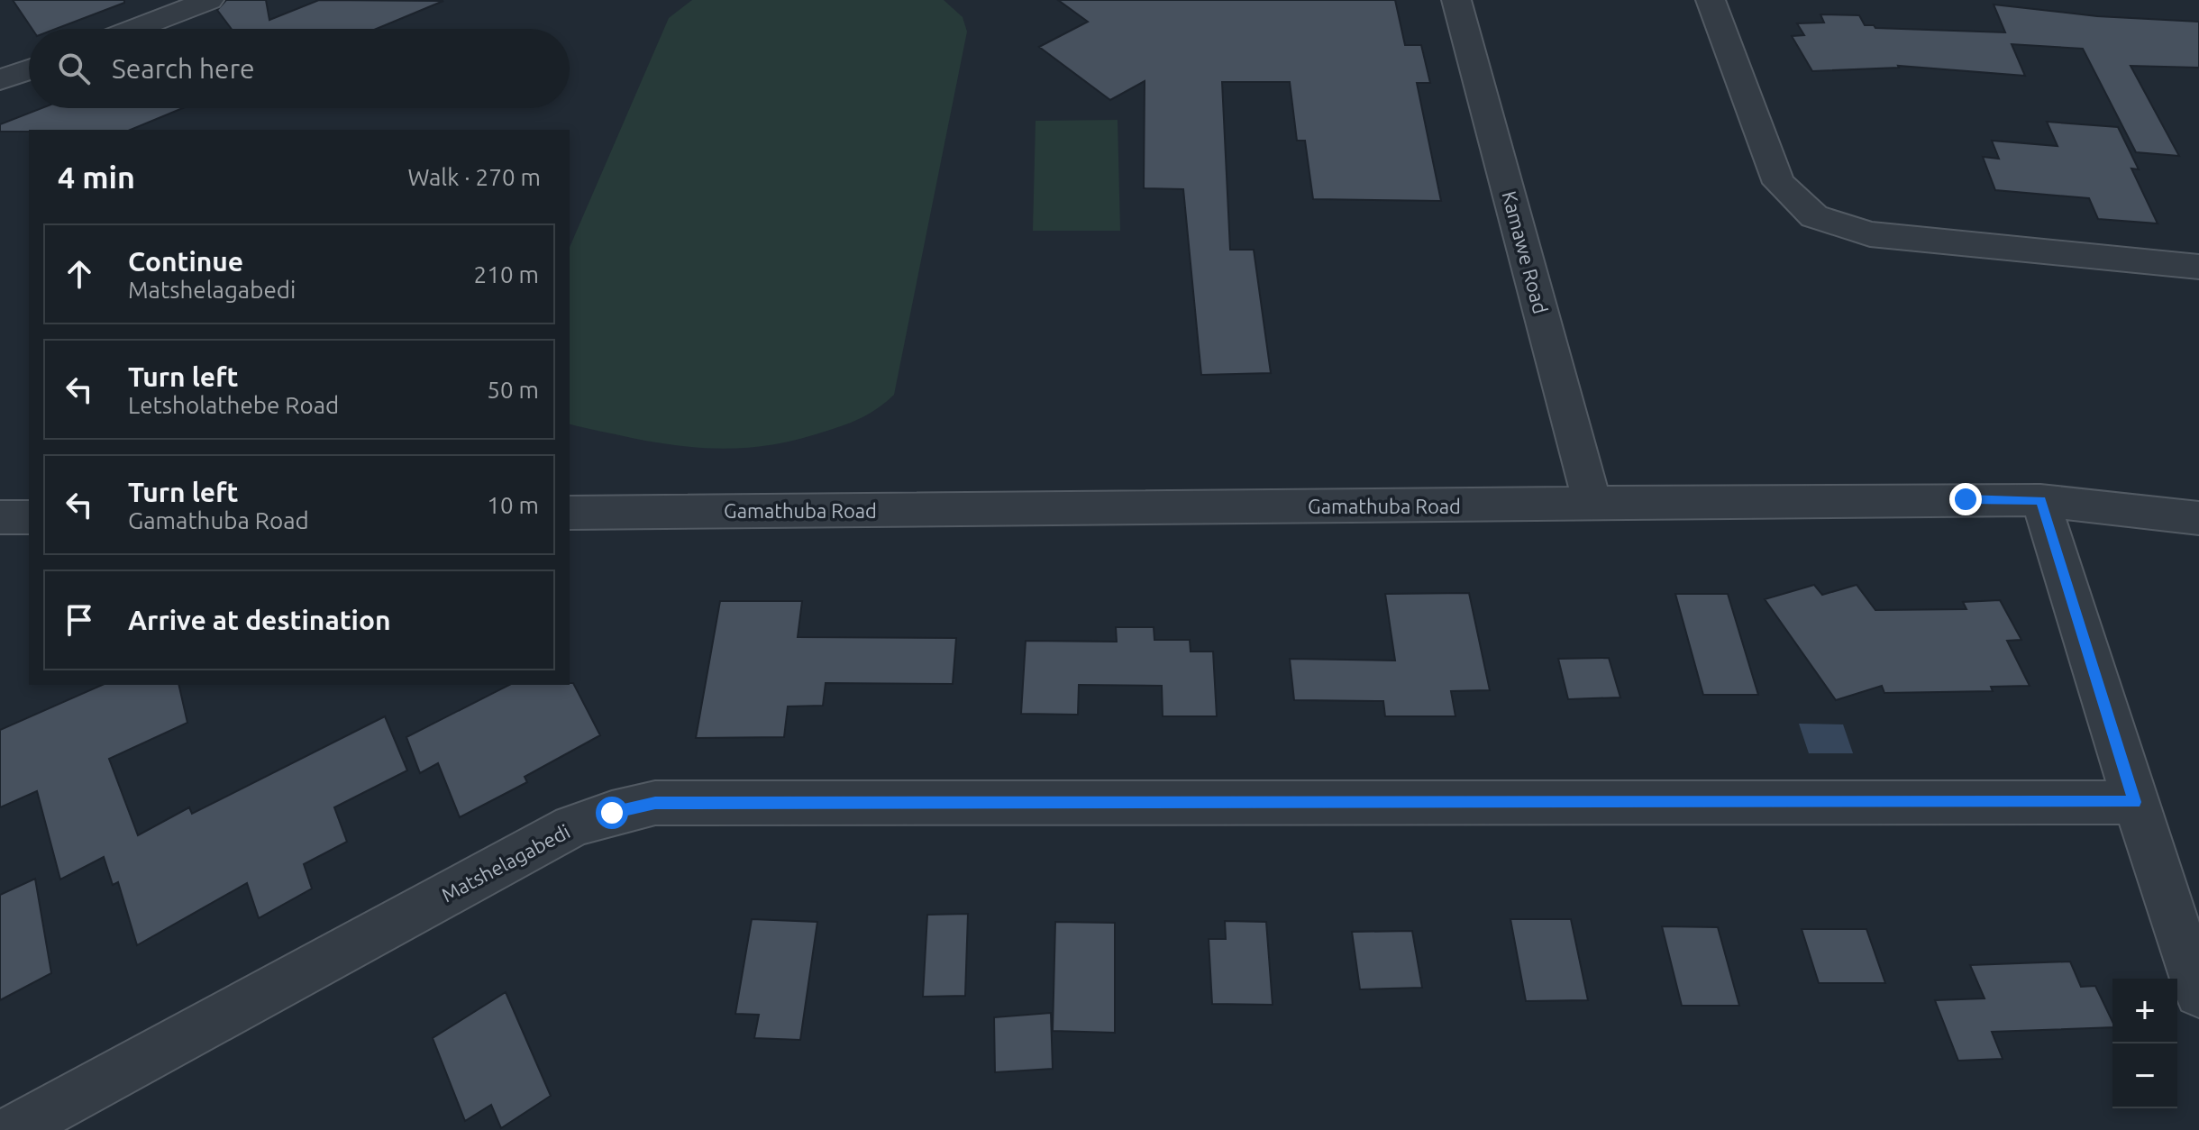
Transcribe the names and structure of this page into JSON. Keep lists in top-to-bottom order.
{
  "streets": {
    "street": ["Kamawe Road", "Gamathuba Road", "Matshelagabedi"]
  },
  "crossings": [
    ["Kamawe Road", "Gamathuba Road"]
  ],
  "page": {
    "search": "Search here",
    "heading": ["4 min", "Walk · 270 m"],
    "list": [
      ["Continue", "Matshelagabedi", "210 m"],
      ["Turn left", "Letsholathebe Road", "50 m"],
      ["Turn left", "Gamathuba Road", "10 m"],
      "Arrive at destination"
    ],
    "map_buttons": ["+", "−"]
  }
}
